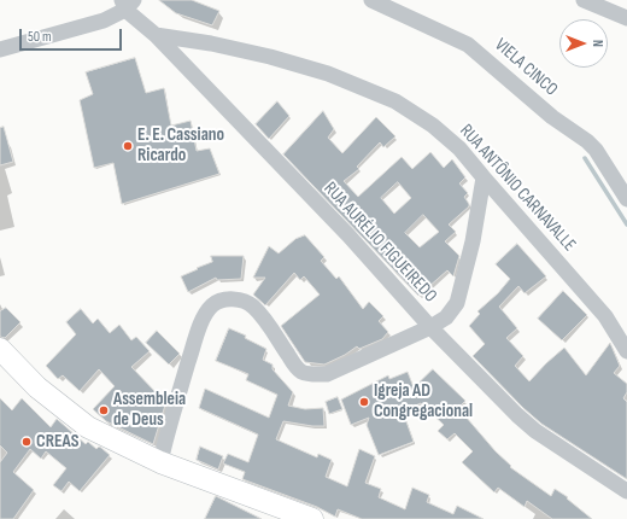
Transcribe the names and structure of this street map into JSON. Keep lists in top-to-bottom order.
{
  "streets": {
    "street": ["VIELA CINCO", "RUA ANTÔNIO CARNAVALLE", "RUA AURÉLIO FIGUEIREDO"]
  },
  "crossings": [
    ["RUA ANTÔNIO CARNAVALLE", "RUA AURÉLIO FIGUEIREDO"]
  ],
  "places": [
    "E. E. Cassiano Ricardo",
    "Igreja AD Congregacional",
    "Assembleia de Deus",
    "CREAS"
  ],
  "scale_bar": "50 m",
  "north": "right"
}
